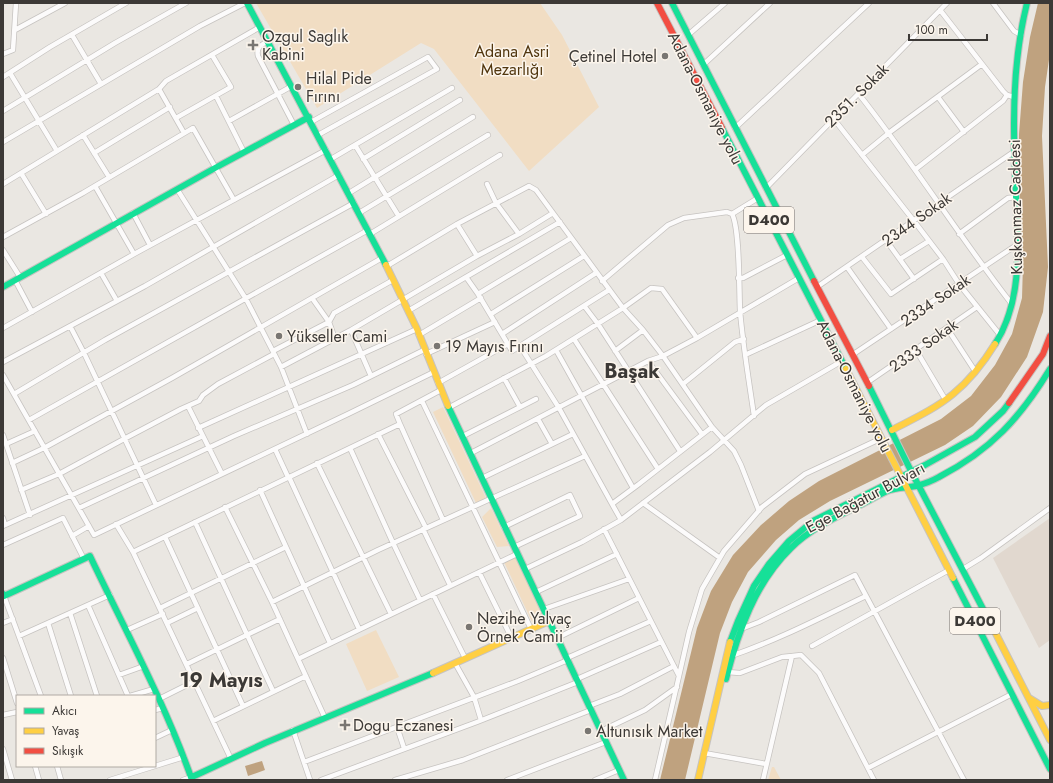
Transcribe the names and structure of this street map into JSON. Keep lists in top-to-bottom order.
{
  "streets": {
    "main road": [
      "Adana-Osmaniye yolu",
      "Kuşkonmaz Caddesi",
      "D400",
      "Ege Bağatur Bulvarı"
    ],
    "street": [
      "2351. Sokak",
      "2344 Sokak",
      "2334 Sokak",
      "2333 Sokak"
    ]
  },
  "crossings": [
    ["2351. Sokak", "D400"],
    ["Adana-Osmaniye yolu", "Kuşkonmaz Caddesi"],
    ["Adana-Osmaniye yolu", "D400"],
    ["Adana-Osmaniye yolu", "Ege Bağatur Bulvarı"],
    ["Kuşkonmaz Caddesi", "2344 Sokak"],
    ["Kuşkonmaz Caddesi", "D400"],
    ["Kuşkonmaz Caddesi", "2334 Sokak"],
    ["2344 Sokak", "D400"],
    ["D400", "2334 Sokak"],
    ["D400", "2333 Sokak"]
  ],
  "districts": ["Başak", "19 Mayıs"],
  "parks": ["Adana Asri Mezarlığı"],
  "places": {
    "health": ["Ozgul Saglık Kabini", "Dogu Eczanesi"],
    "other": [
      "Çetinel Hotel",
      "Hilal Pide Fırını",
      "Yükseller Cami",
      "19 Mayıs Fırını",
      "Nezihe Yalvaç Örnek Camii",
      "Altunısık Market"
    ]
  },
  "legend": ["Akıcı", "Yavaş", "Sıkışık"],
  "scale_bar": "100 m"
}
